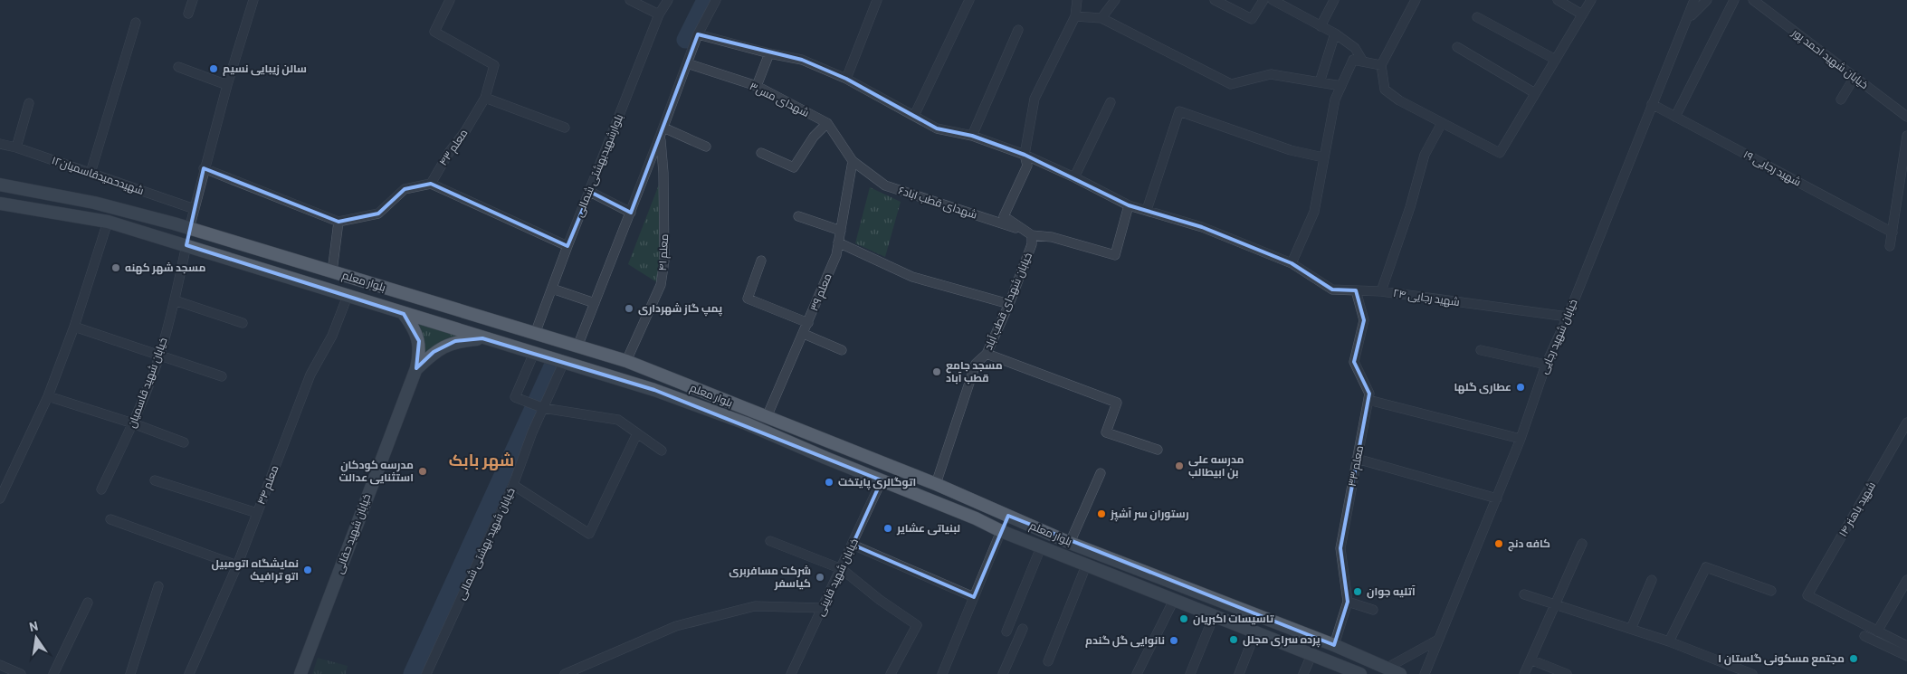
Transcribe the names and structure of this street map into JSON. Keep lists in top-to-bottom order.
{
  "streets": {
    "main road": ["بلوار معلم", "خیابان شهید حقانی"],
    "street": [
      "خیابان شهید احمد پور",
      "شهدای مس۳",
      "معلم ۴۳",
      "بلوارشهیدبهشتی شمالی",
      "شهید رجایی ۱۹",
      "شهیدحمیدقاسمیان۱۲",
      "شهدای قطب اباد۶",
      "معلم ۴۱",
      "معلم ۳۹",
      "شهید رجایی ۲۴",
      "خیابان شهدای قطب آباد",
      "خیابان شهید رجایی",
      "خیابان شهید قاسمیان",
      "معلم ۳۳",
      "معلم ۴۴",
      "شهید باهنر ۱۴",
      "خیابان شهید بهشتی شمالی",
      "خیابان شهید قایینی"
    ]
  },
  "crossings": [
    ["شهدای مس۳", "شهدای قطب اباد۶"],
    ["شهدای مس۳", "معلم ۳۹"],
    ["بلوارشهیدبهشتی شمالی", "بلوار معلم"],
    ["شهید رجایی ۱۹", "خیابان شهید رجایی"],
    ["شهدای قطب اباد۶", "معلم ۳۹"],
    ["شهدای قطب اباد۶", "خیابان شهدای قطب آباد"],
    ["معلم ۴۱", "بلوار معلم"],
    ["بلوار معلم", "معلم ۳۹"],
    ["بلوار معلم", "خیابان شهدای قطب آباد"],
    ["بلوار معلم", "خیابان شهید قاسمیان"],
    ["بلوار معلم", "معلم ۳۳"],
    ["بلوار معلم", "معلم ۴۴"],
    ["بلوار معلم", "خیابان شهید بهشتی شمالی"],
    ["بلوار معلم", "خیابان شهید قایینی"],
    ["شهید رجایی ۲۴", "خیابان شهید رجایی"],
    ["شهید رجایی ۲۴", "معلم ۳۳"]
  ],
  "districts": ["شهر بابک"],
  "places": [
    "سالن زیبایی نسیم",
    "مسجد شهر کهنه",
    "پمپ گاز شهرداری",
    "مسجد جامع قطب آباد",
    "عطاری گلها",
    "مدرسه علی بن ابیطالب",
    "مدرسه کودکان استثنایی عدالت",
    "اتوگالری پایتخت",
    "رستوران سر آشپز",
    "لبنیاتی عشایر",
    "کافه دنج",
    "نمایشگاه اتومبیل اتو ترافیک",
    "شرکت مسافربری کیاسفر",
    "آتلیه جوان",
    "تاسیسات اکبریان",
    "پرده سرای مجلل",
    "نانوایی گل گندم",
    "مجتمع مسکونی گلستان ۱"
  ],
  "north": "top"
}
